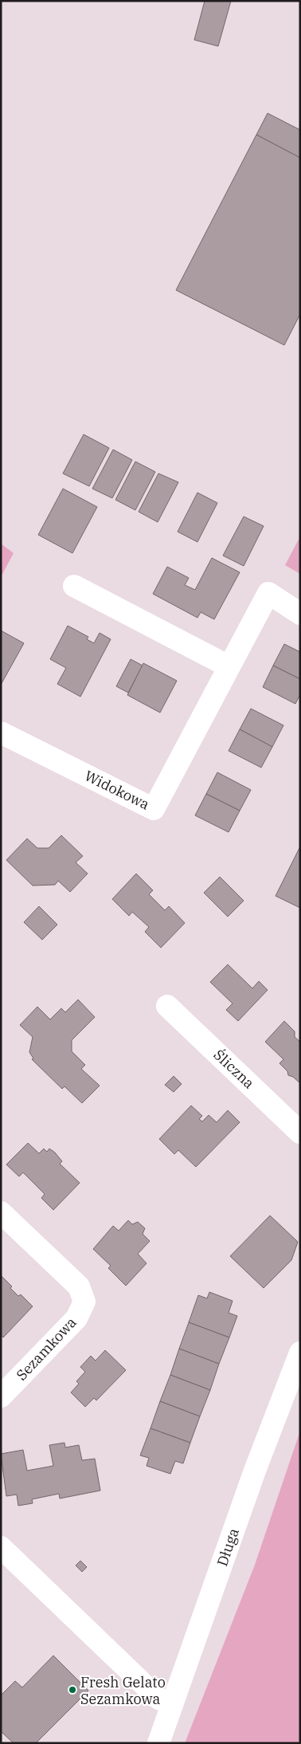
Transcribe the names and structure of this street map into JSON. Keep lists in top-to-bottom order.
{
  "streets": {
    "street": [
      "Widokowa",
      "Śliczna",
      "Sezamkowa",
      "Długa"
    ]
  },
  "places": ["Fresh Gelato Sezamkowa"]
}
